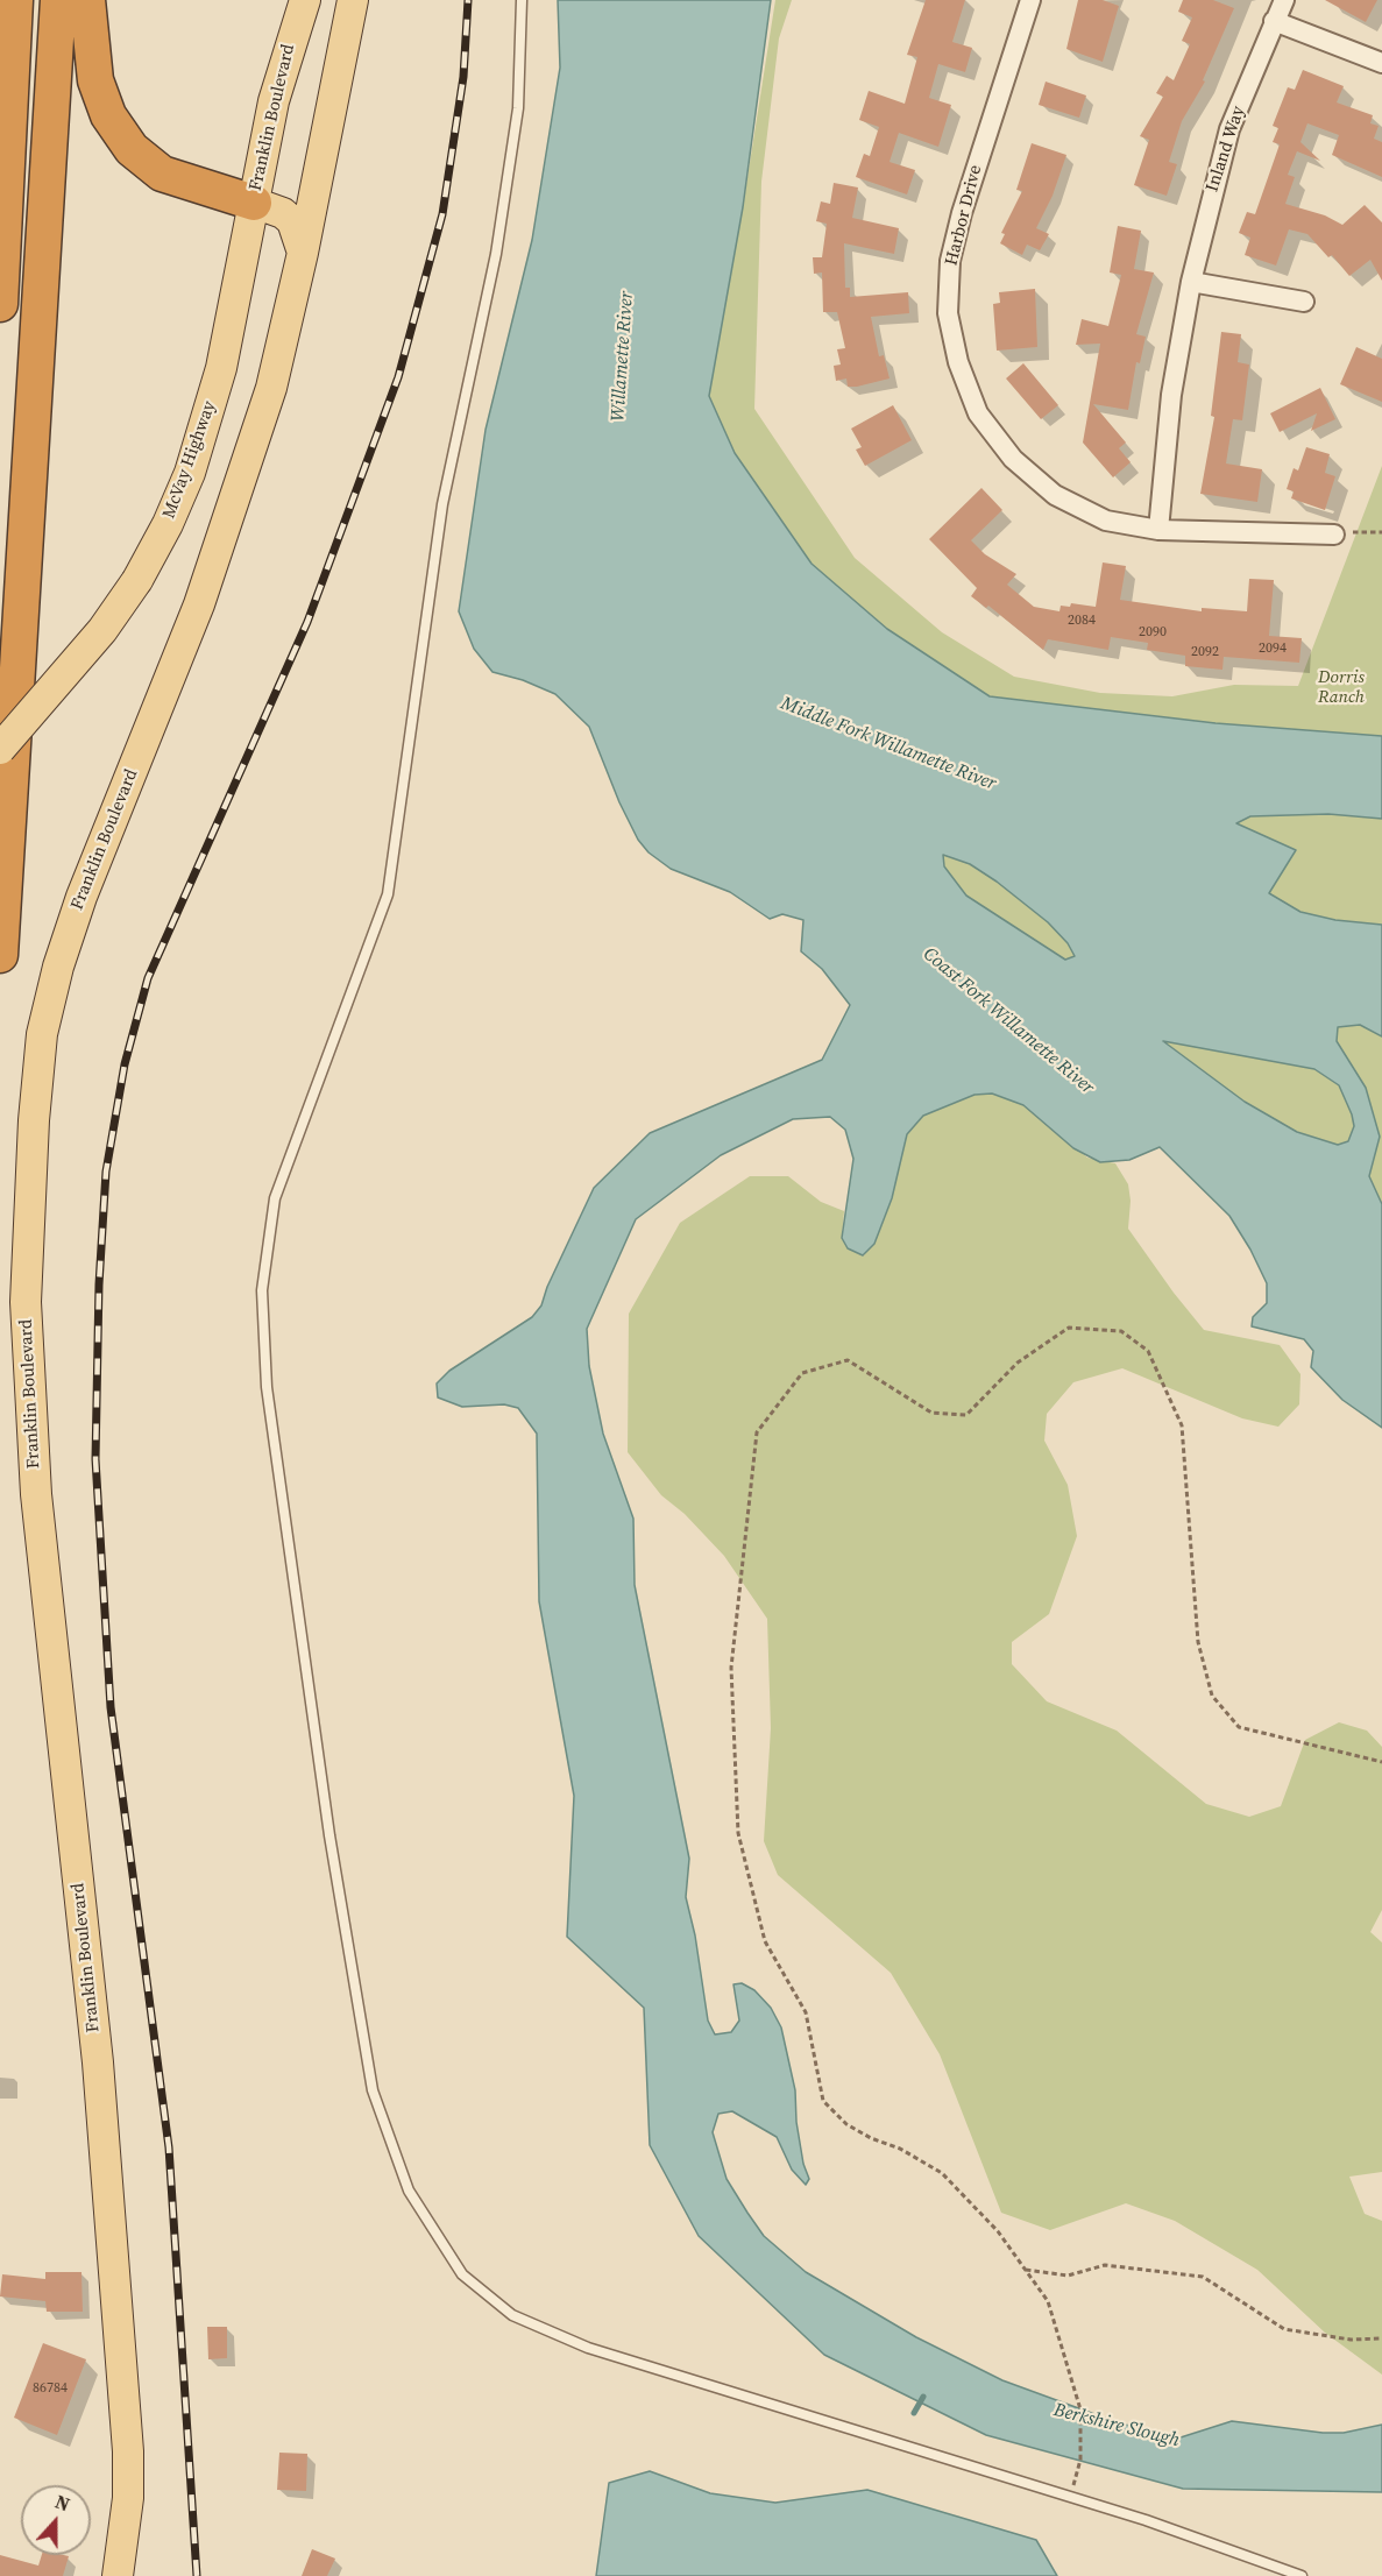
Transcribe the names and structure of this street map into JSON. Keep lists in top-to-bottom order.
{
  "streets": {
    "main road": ["Franklin Boulevard", "McVay Highway"],
    "street": ["Inland Way", "Harbor Drive"]
  },
  "crossings": [
    ["Franklin Boulevard", "McVay Highway"],
    ["Inland Way", "Harbor Drive"]
  ],
  "water": [
    "Willamette River",
    "Middle Fork Willamette River",
    "Coast Fork Willamette River",
    "Berkshire Slough"
  ],
  "parks": ["Dorris Ranch"],
  "house_numbers": [
    "2084",
    "2090",
    "2094",
    "2092",
    "86784"
  ],
  "north": "top"
}
